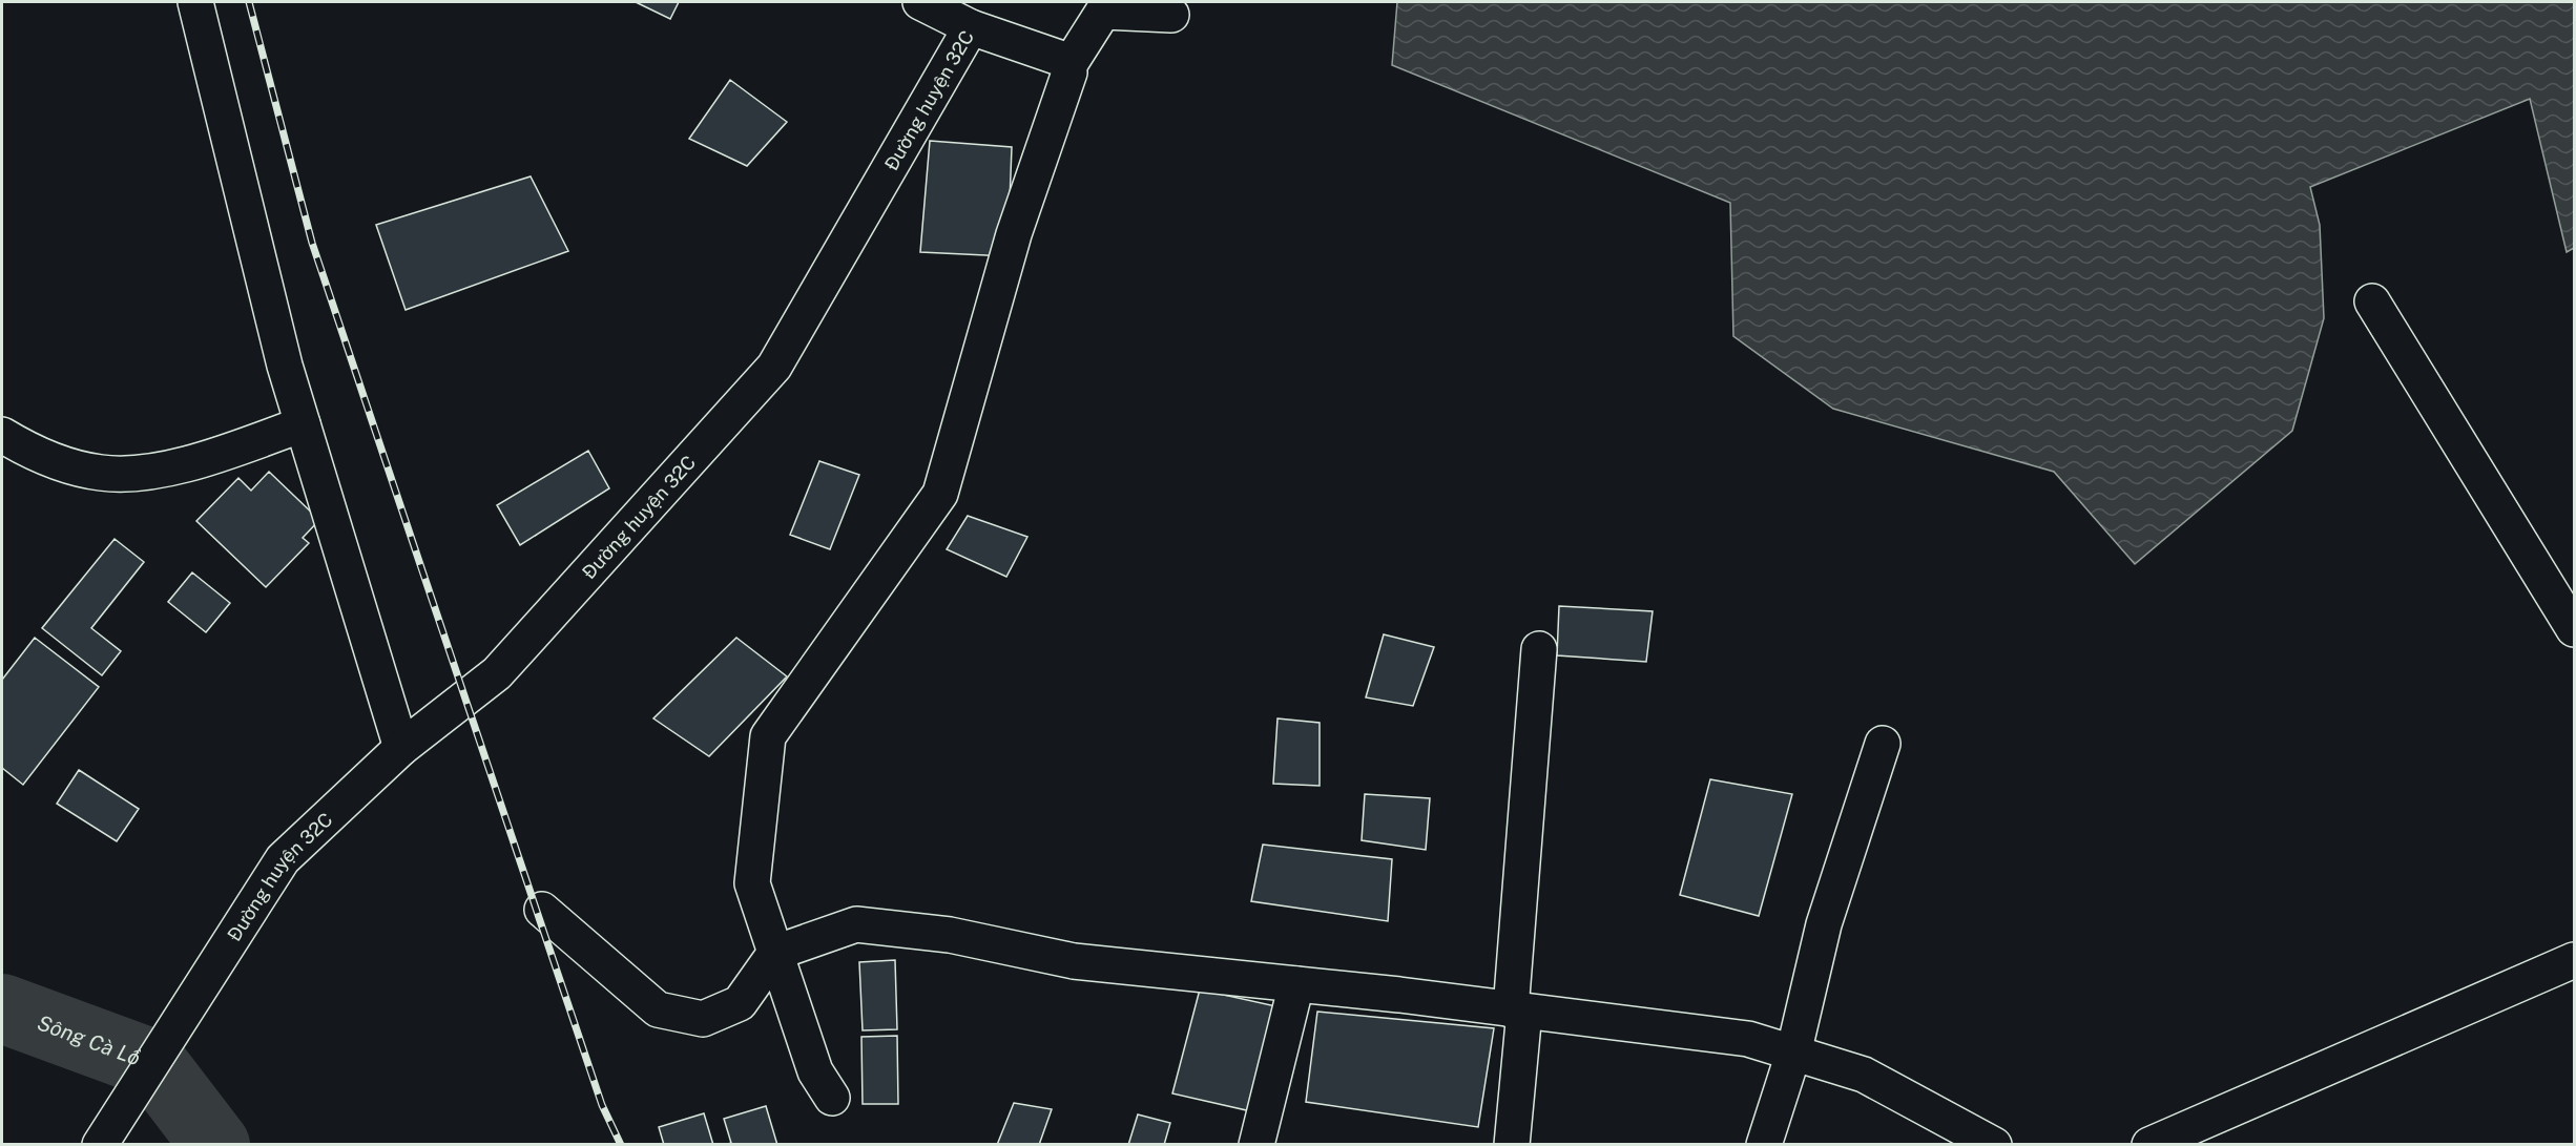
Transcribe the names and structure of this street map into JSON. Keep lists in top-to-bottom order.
{
  "streets": {
    "street": ["Đường huyện 32C"]
  },
  "water": ["Sông Cà Lồ"]
}
